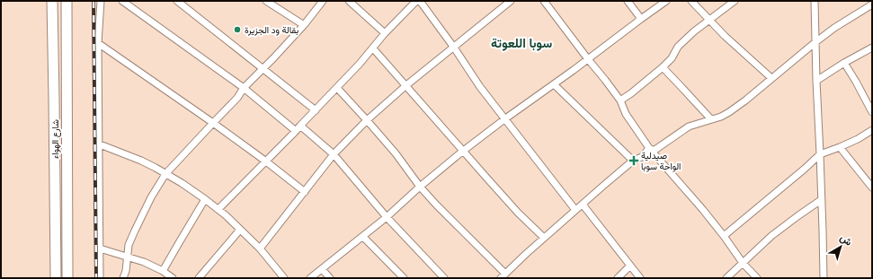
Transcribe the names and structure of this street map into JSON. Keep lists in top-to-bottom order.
{
  "streets": {
    "main road": ["شارع الهواء"]
  },
  "districts": ["سوبا اللعوتة"],
  "places": {
    "other": ["بقالة ود الجزيرة"],
    "health": ["صيدلية الواحة سوبا"]
  },
  "north": "top right"
}
